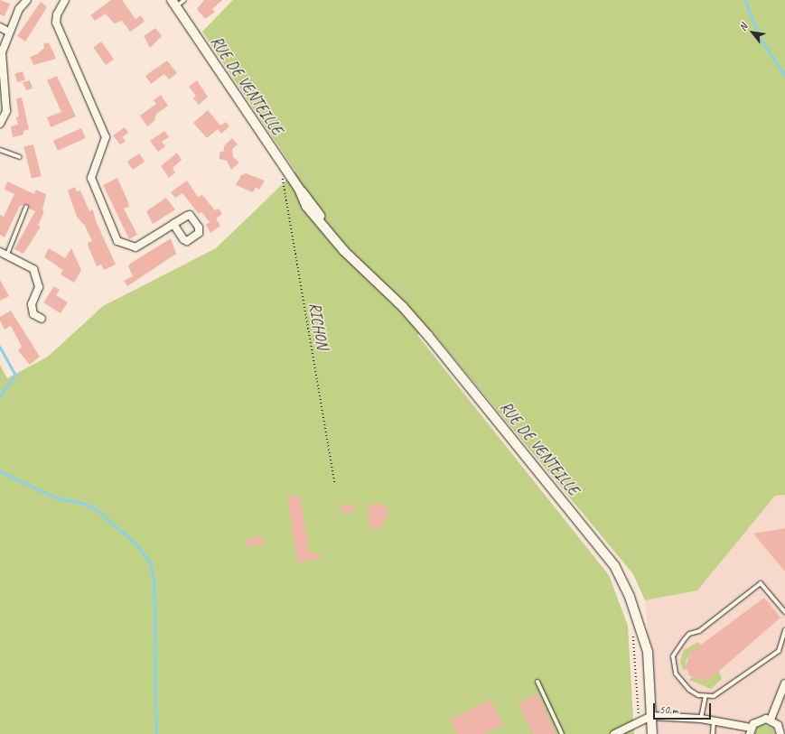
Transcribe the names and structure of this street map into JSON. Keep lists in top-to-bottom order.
{
  "streets": {
    "street": ["RUE DE VENTEILLE"],
    "path": ["RICHON"]
  },
  "crossings": [
    ["RUE DE VENTEILLE", "RICHON"]
  ],
  "scale_bar": "50 m",
  "north": "top left"
}
